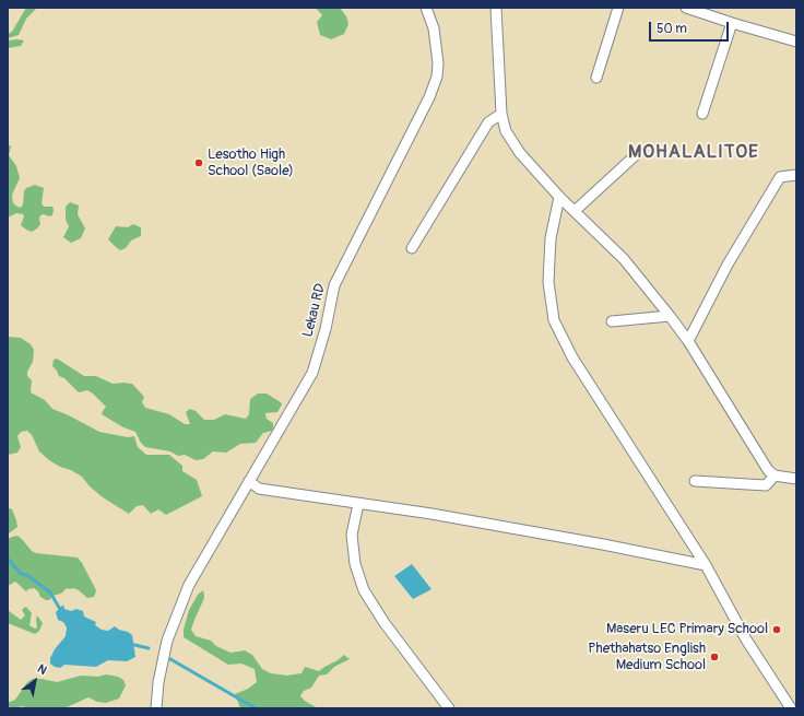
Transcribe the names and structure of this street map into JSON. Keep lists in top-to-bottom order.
{
  "streets": {
    "street": ["Lekau RD"]
  },
  "districts": ["MOHALALITOE"],
  "places": ["Lesotho High School (Saole)", "Maseru LEC Primary School", "Phethahatso English Medium School"],
  "scale_bar": "50 m",
  "north": "top right"
}
